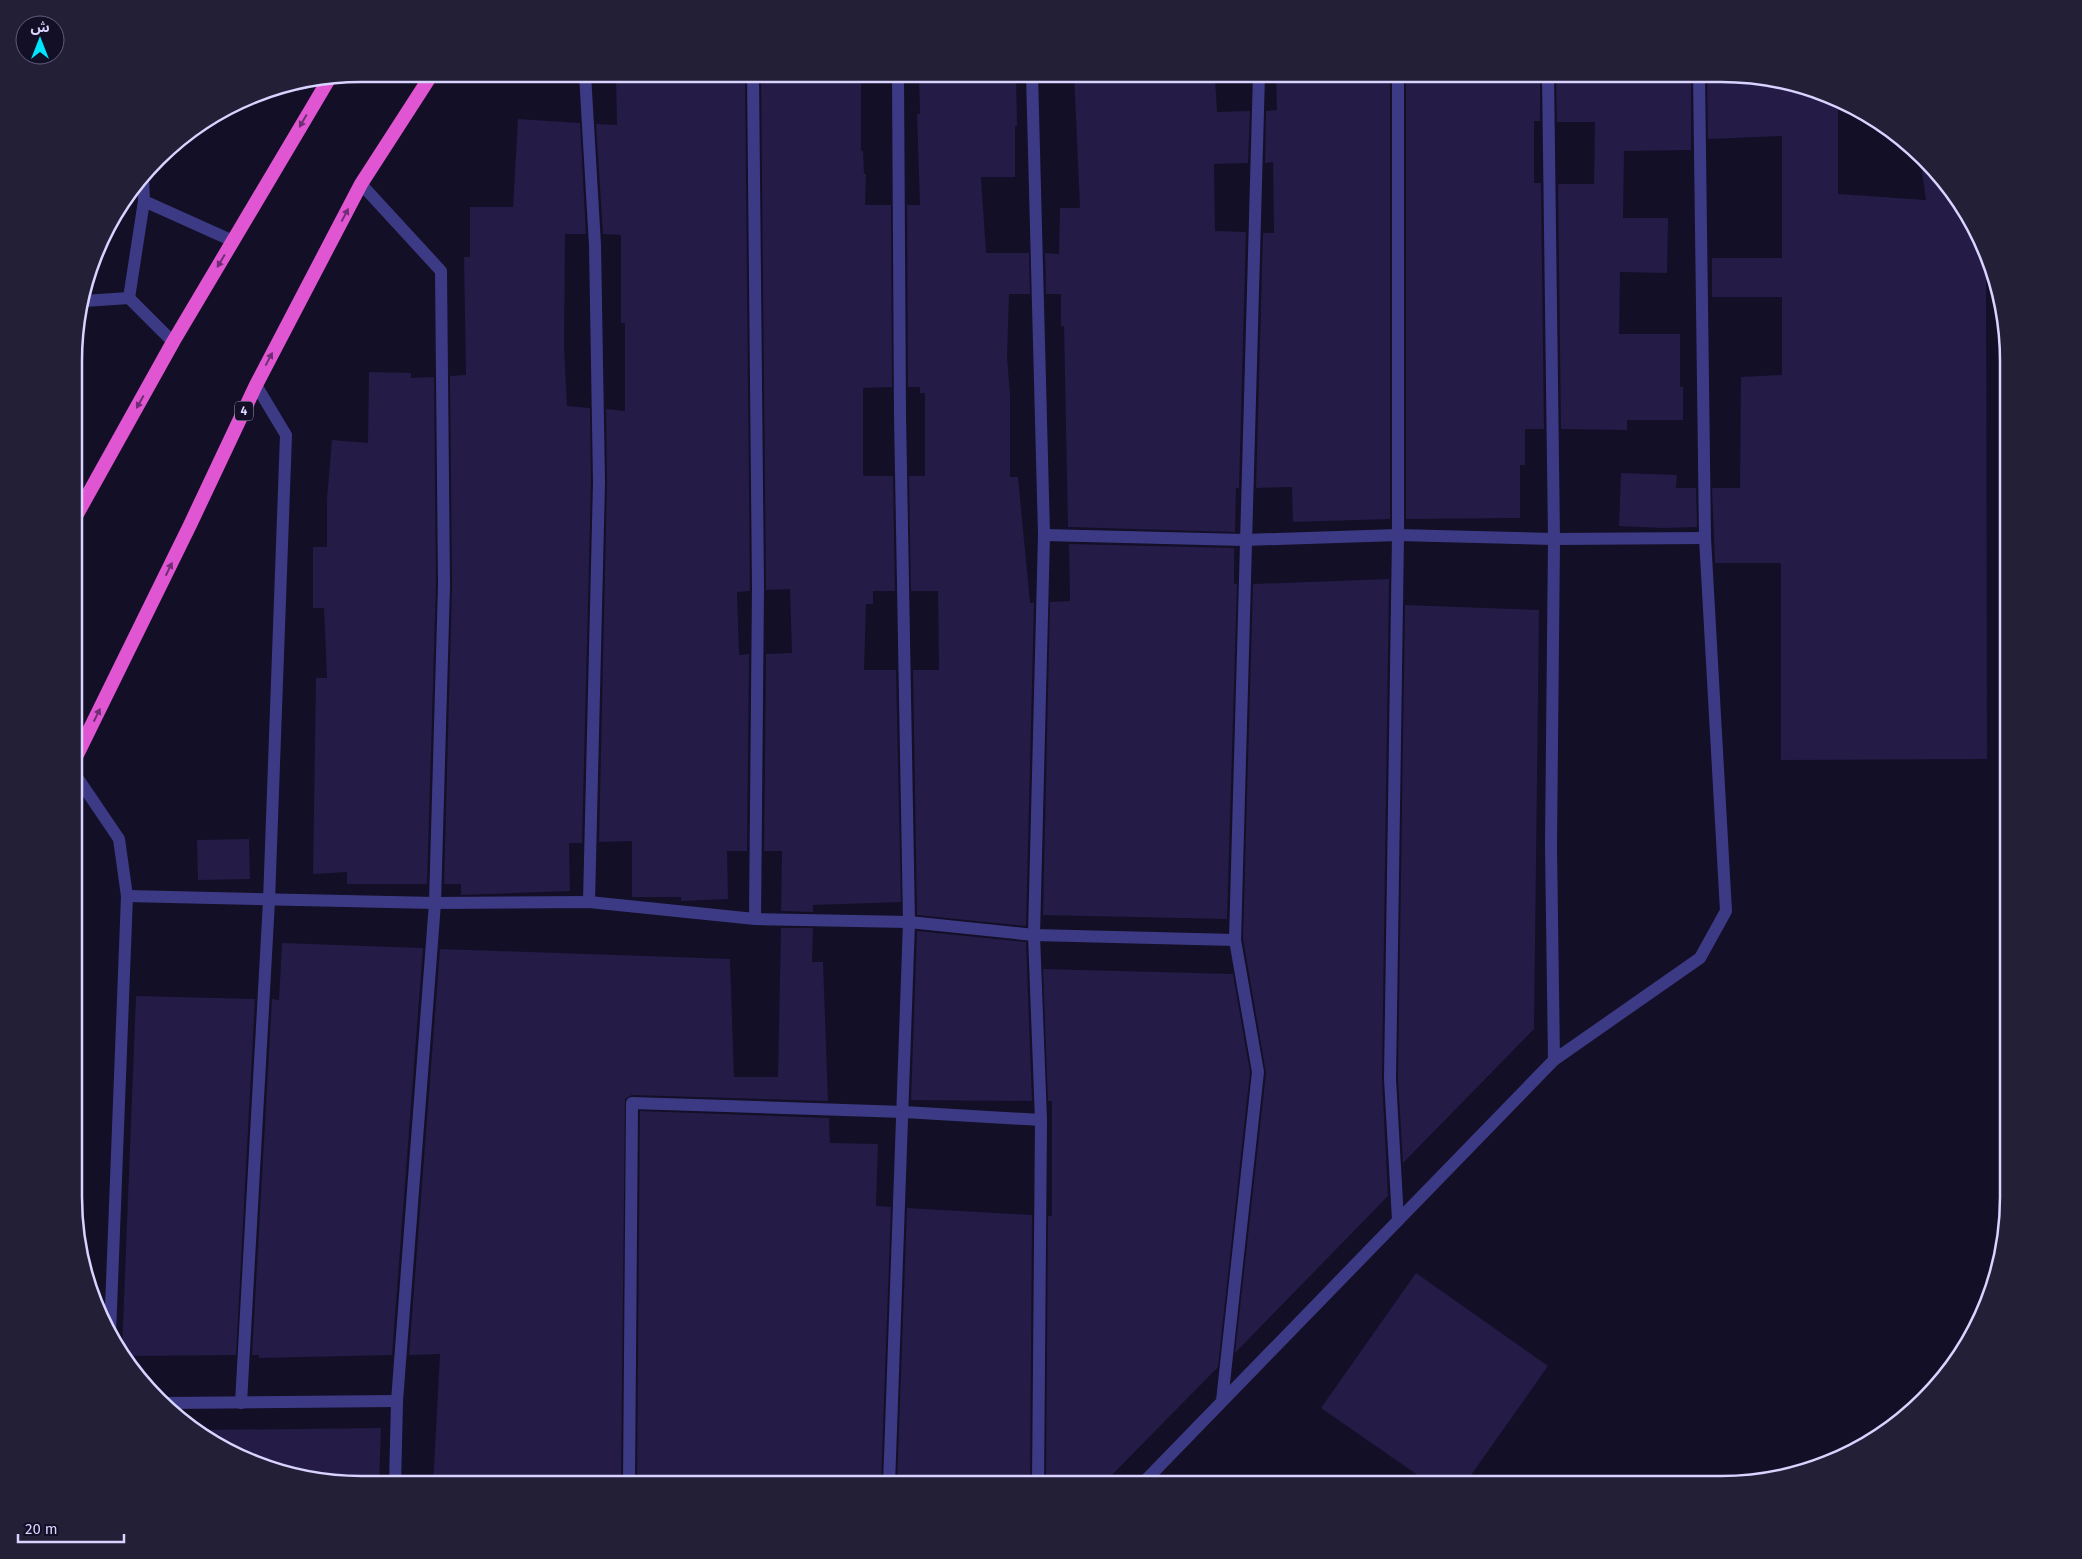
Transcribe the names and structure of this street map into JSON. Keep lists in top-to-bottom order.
{
  "streets": {
    "highway": ["4"]
  },
  "scale_bar": "20 m",
  "north": "top"
}
